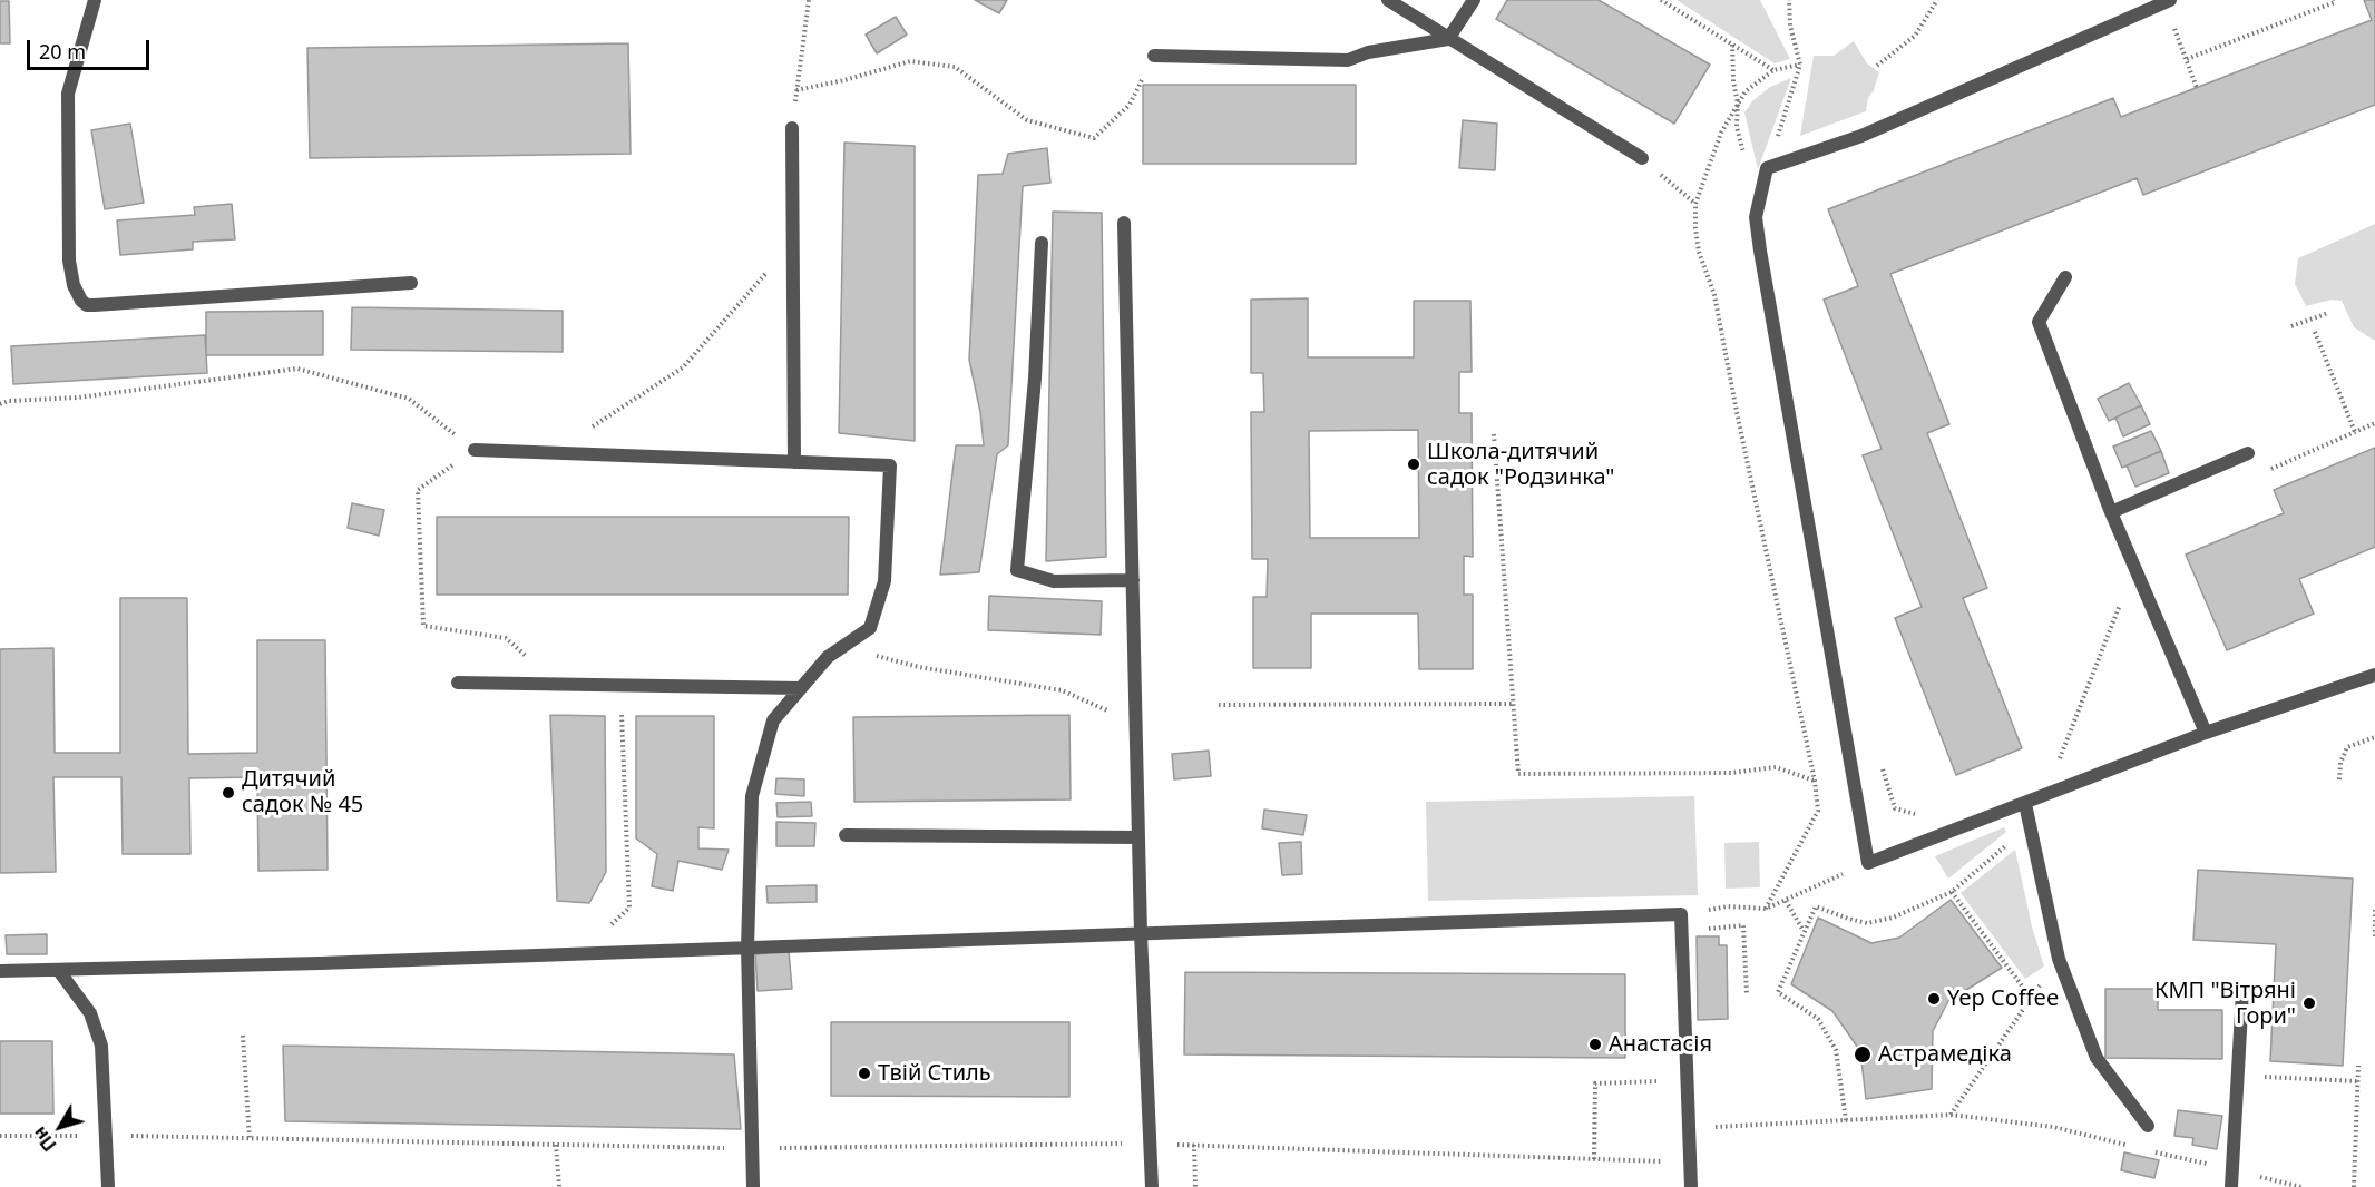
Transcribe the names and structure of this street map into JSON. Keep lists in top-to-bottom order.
{
  "places": [
    "Школа-дитячий садок \"Родзинка\"",
    "Дитячий садок № 45",
    "Yep Coffee",
    "КМП \"Вітряні Гори\"",
    "Анастасія",
    "Астрамедіка",
    "Твій Стиль"
  ],
  "scale_bar": "20 m",
  "north": "bottom left"
}
